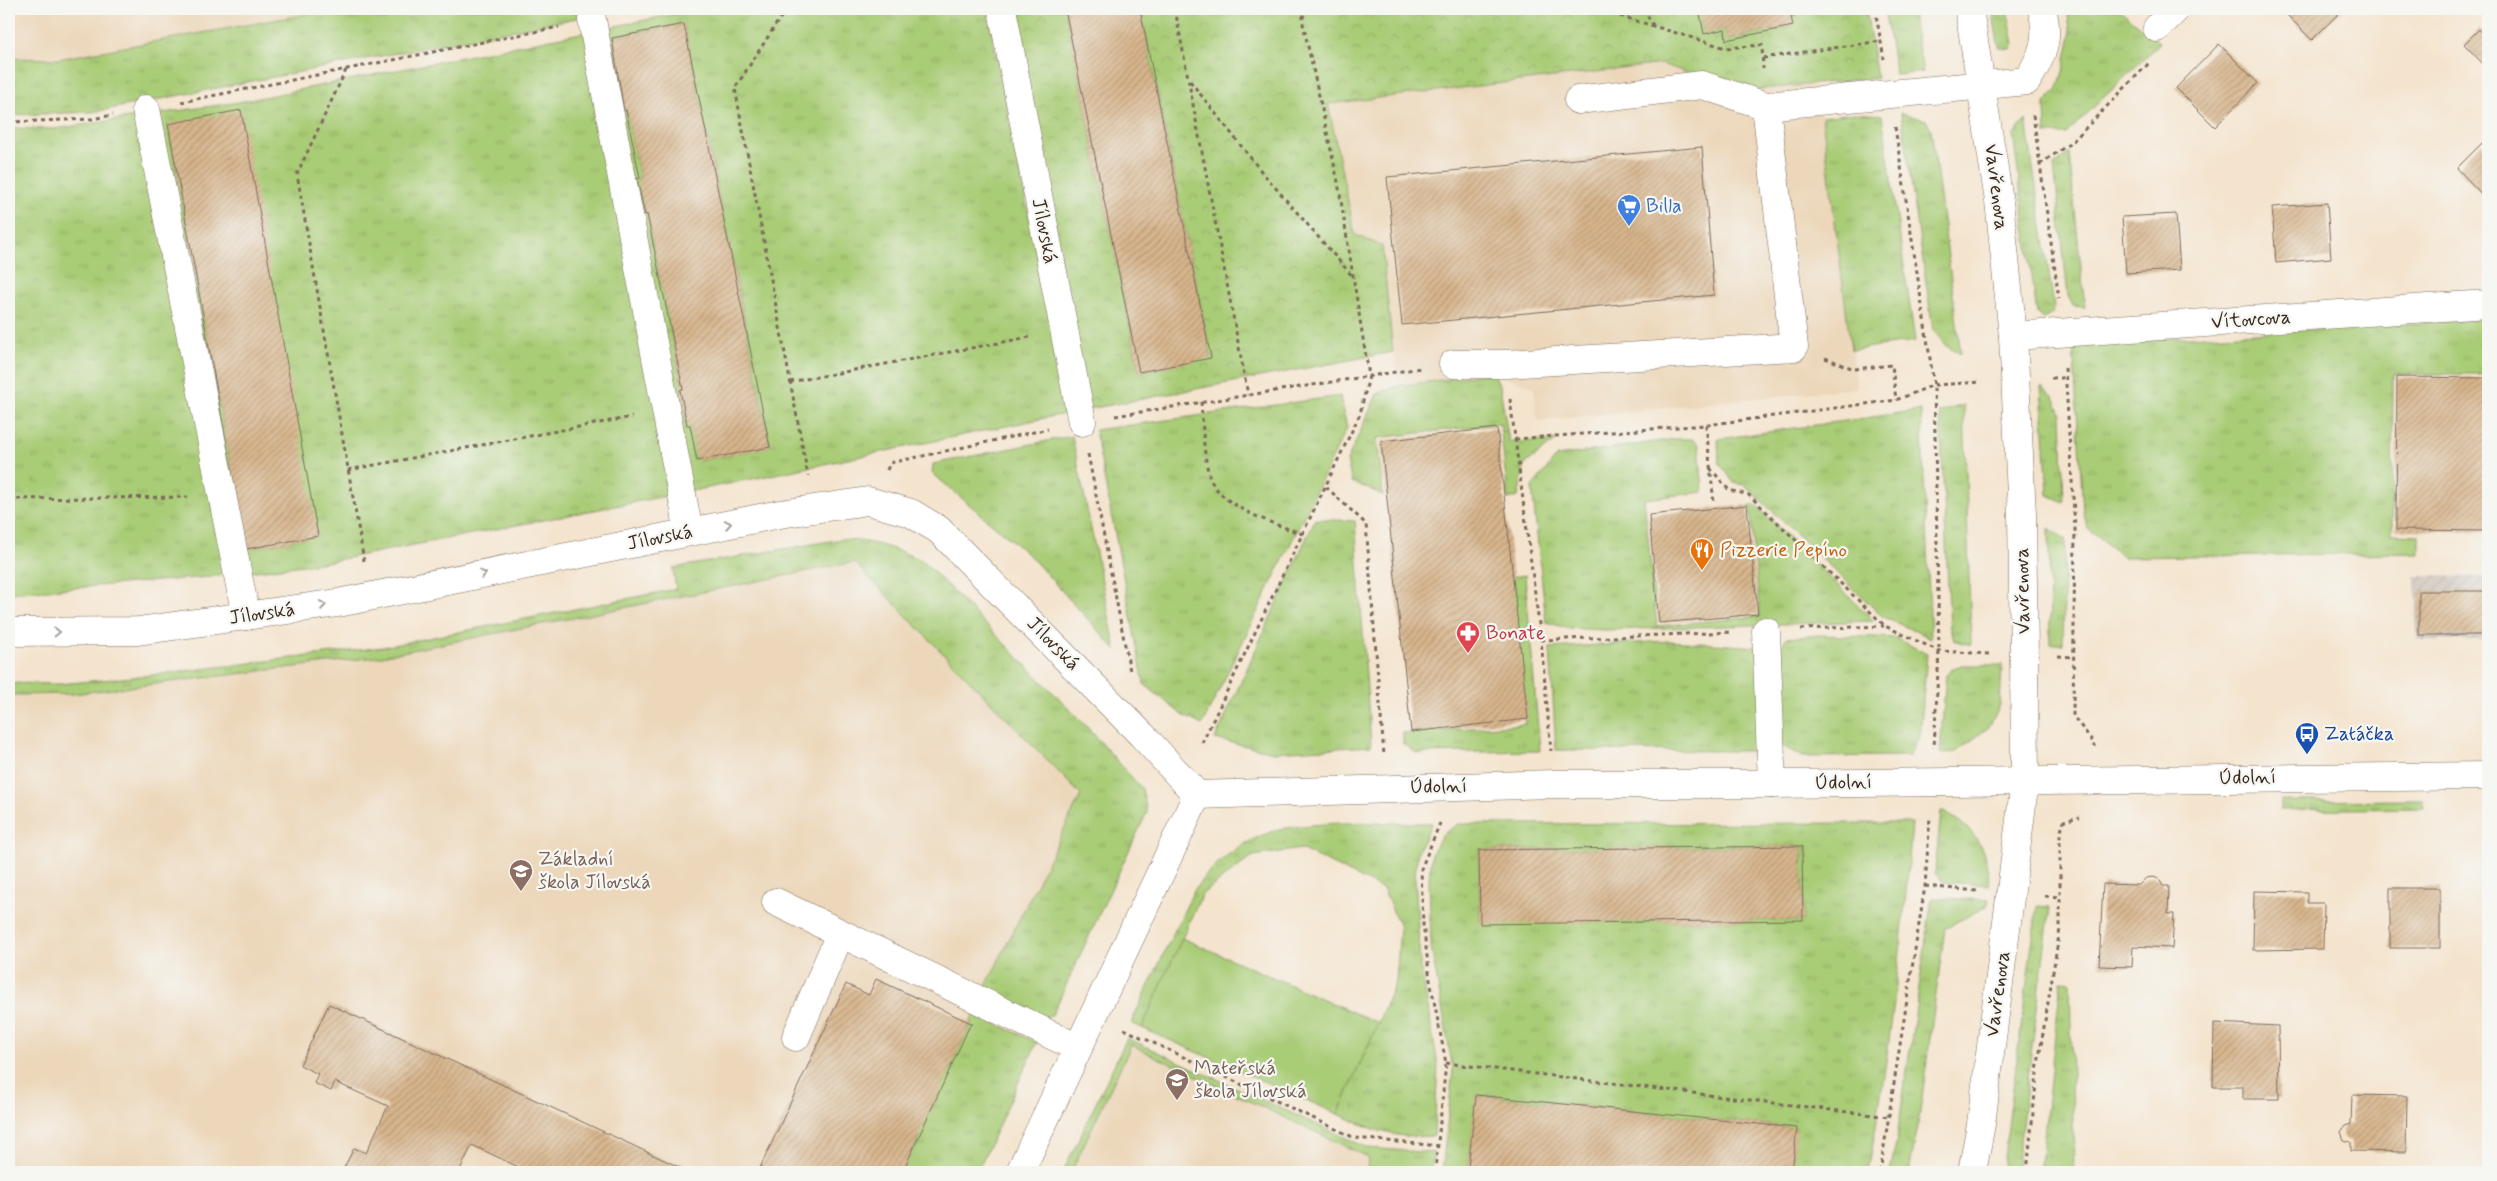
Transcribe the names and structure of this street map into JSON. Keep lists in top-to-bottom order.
{
  "streets": {
    "street": [
      "Vavřenova",
      "Jílovská",
      "Vítovcova",
      "Údolní"
    ]
  },
  "crossings": [
    ["Vavřenova", "Vítovcova"],
    ["Vavřenova", "Údolní"],
    ["Jílovská", "Údolní"]
  ],
  "one_way": ["Jílovská"],
  "places": {
    "supermarket": ["Billa"],
    "restaurant": ["Pizzerie Pepíno"],
    "pharmacy": ["Bonate"],
    "bus stop": ["Zatáčka"],
    "school or university": ["Základní škola Jílovská", "Mateřská škola Jílovská"]
  }
}
